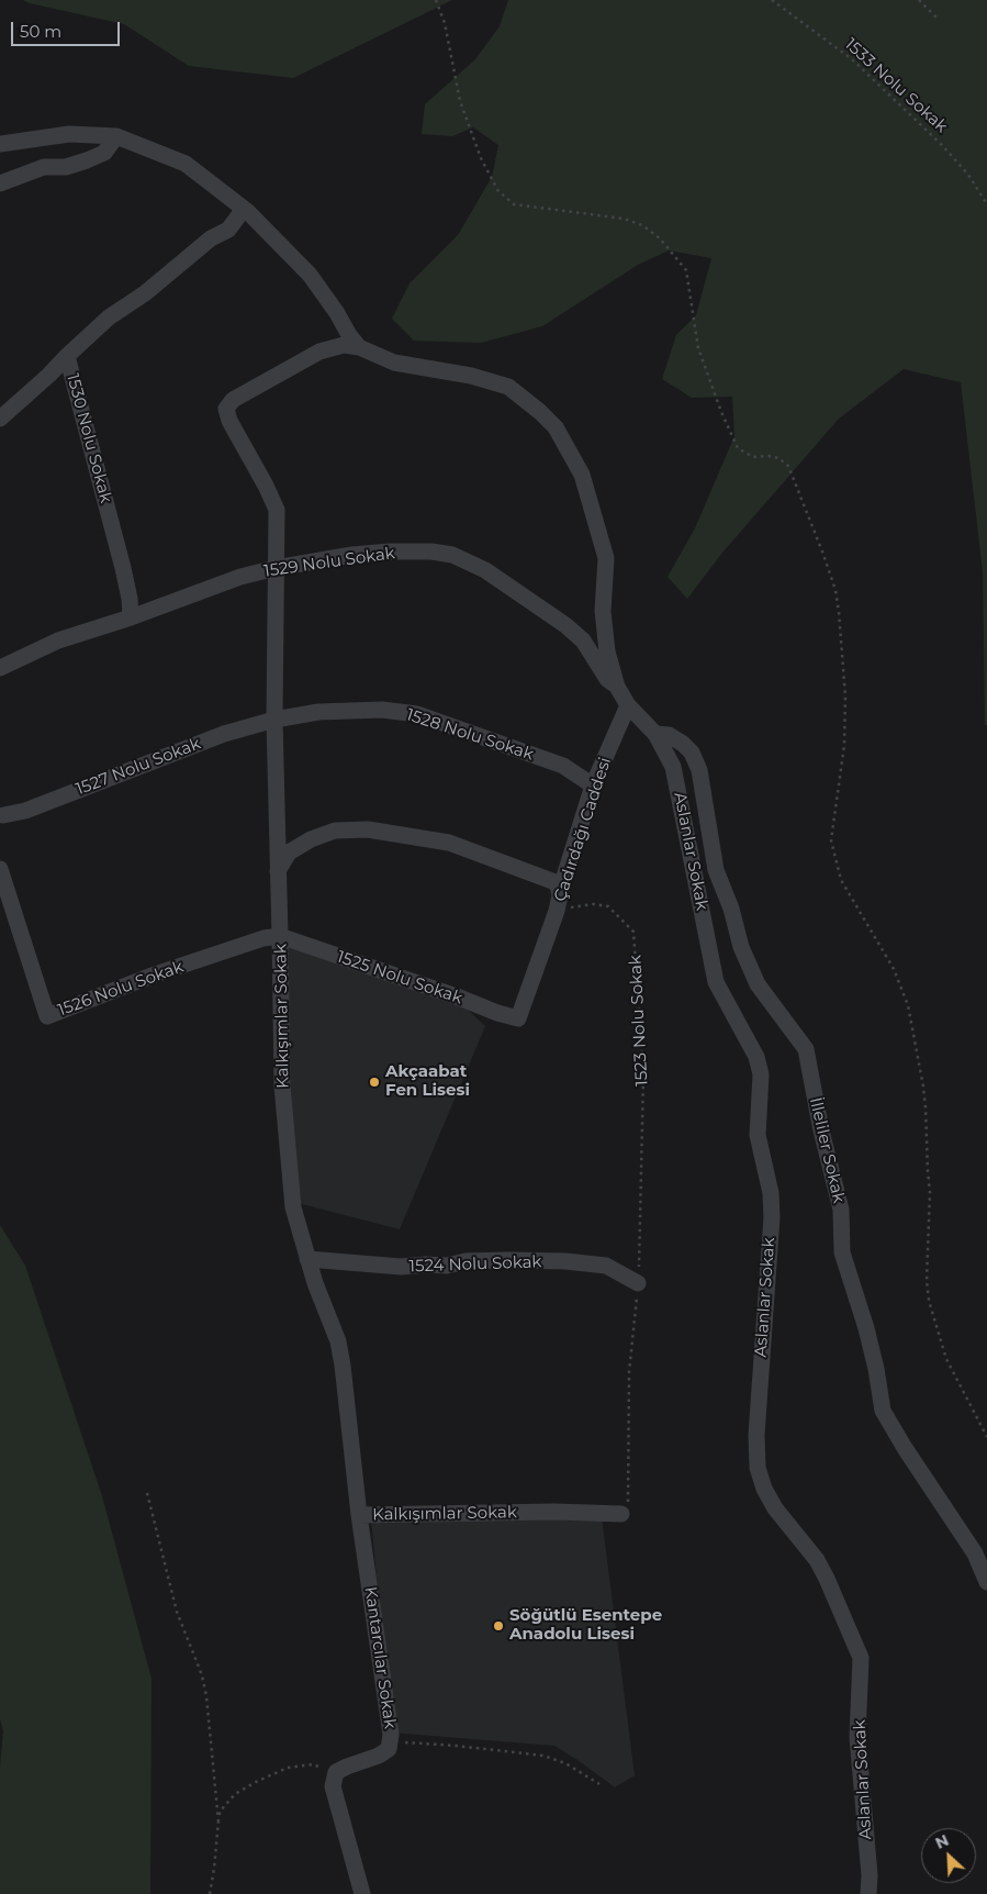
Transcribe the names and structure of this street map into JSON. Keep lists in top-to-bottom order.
{
  "streets": {
    "street": [
      "1530 Nolu Sokak",
      "1529 Nolu Sokak",
      "1528 Nolu Sokak",
      "1527 Nolu Sokak",
      "Çadırdağı Caddesi",
      "Aslanlar Sokak",
      "1525 Nolu Sokak",
      "1526 Nolu Sokak",
      "Kalkışımlar Sokak",
      "İlleliler Sokak",
      "1524 Nolu Sokak",
      "Kantarcılar Sokak"
    ],
    "path": ["1533 Nolu Sokak", "1523 Nolu Sokak"]
  },
  "crossings": [
    ["1530 Nolu Sokak", "1529 Nolu Sokak"],
    ["1529 Nolu Sokak", "Kalkışımlar Sokak"],
    ["1528 Nolu Sokak", "1527 Nolu Sokak"],
    ["1528 Nolu Sokak", "Çadırdağı Caddesi"],
    ["1528 Nolu Sokak", "Kalkışımlar Sokak"],
    ["1527 Nolu Sokak", "Kalkışımlar Sokak"],
    ["Çadırdağı Caddesi", "Aslanlar Sokak"],
    ["Çadırdağı Caddesi", "1525 Nolu Sokak"],
    ["Çadırdağı Caddesi", "1523 Nolu Sokak"],
    ["Aslanlar Sokak", "İlleliler Sokak"],
    ["1525 Nolu Sokak", "1526 Nolu Sokak"],
    ["1525 Nolu Sokak", "Kalkışımlar Sokak"],
    ["1526 Nolu Sokak", "Kalkışımlar Sokak"],
    ["Kalkışımlar Sokak", "1523 Nolu Sokak"],
    ["Kalkışımlar Sokak", "1524 Nolu Sokak"],
    ["Kalkışımlar Sokak", "Kantarcılar Sokak"],
    ["1523 Nolu Sokak", "1524 Nolu Sokak"]
  ],
  "places": ["Akçaabat Fen Lisesi", "Söğütlü Esentepe Anadolu Lisesi"],
  "scale_bar": "50 m",
  "north": "top left"
}
